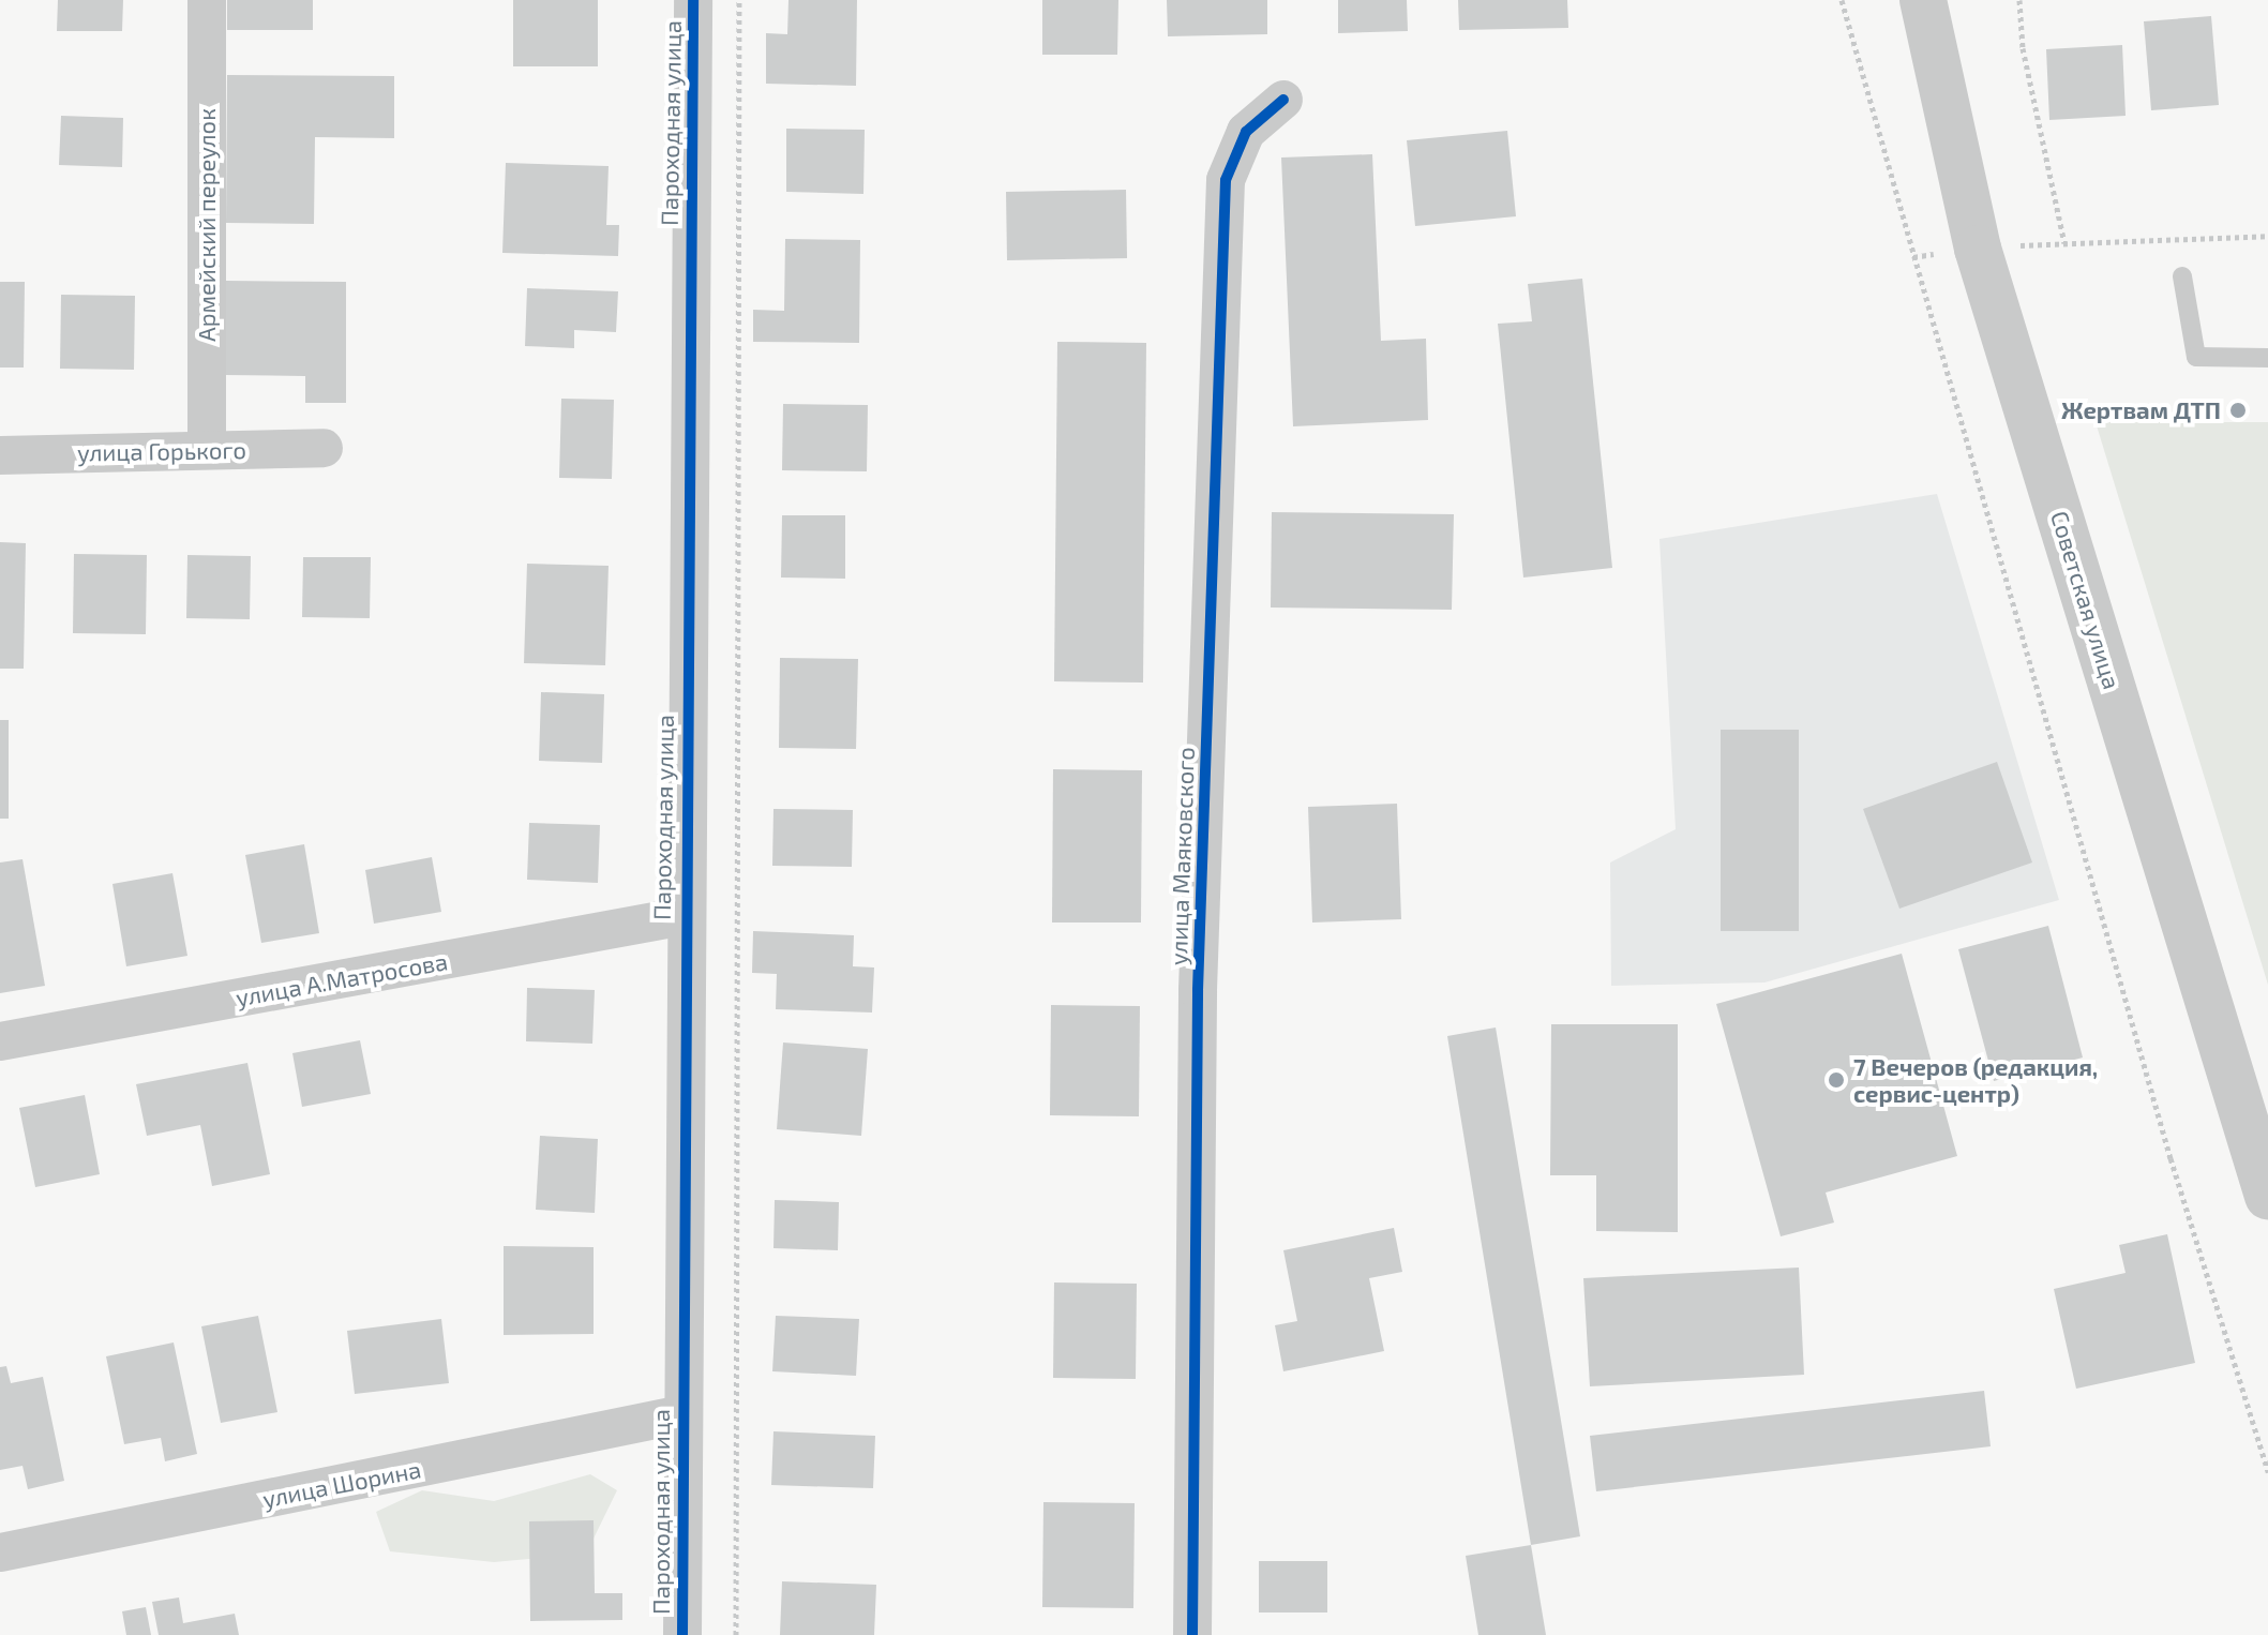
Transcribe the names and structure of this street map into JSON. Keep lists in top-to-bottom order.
{
  "streets": {
    "street": [
      "Пароходная улица",
      "Армейский переулок",
      "улица Горького",
      "Советская улица",
      "улица Маяковского",
      "улица А.Матросова",
      "улица Шорина"
    ]
  },
  "crossings": [
    ["Пароходная улица", "улица А.Матросова"],
    ["Пароходная улица", "улица Шорина"],
    ["Армейский переулок", "улица Горького"]
  ],
  "places": ["Жертвам ДТП", "7 Вечеров (редакция, сервис-центр)"]
}
